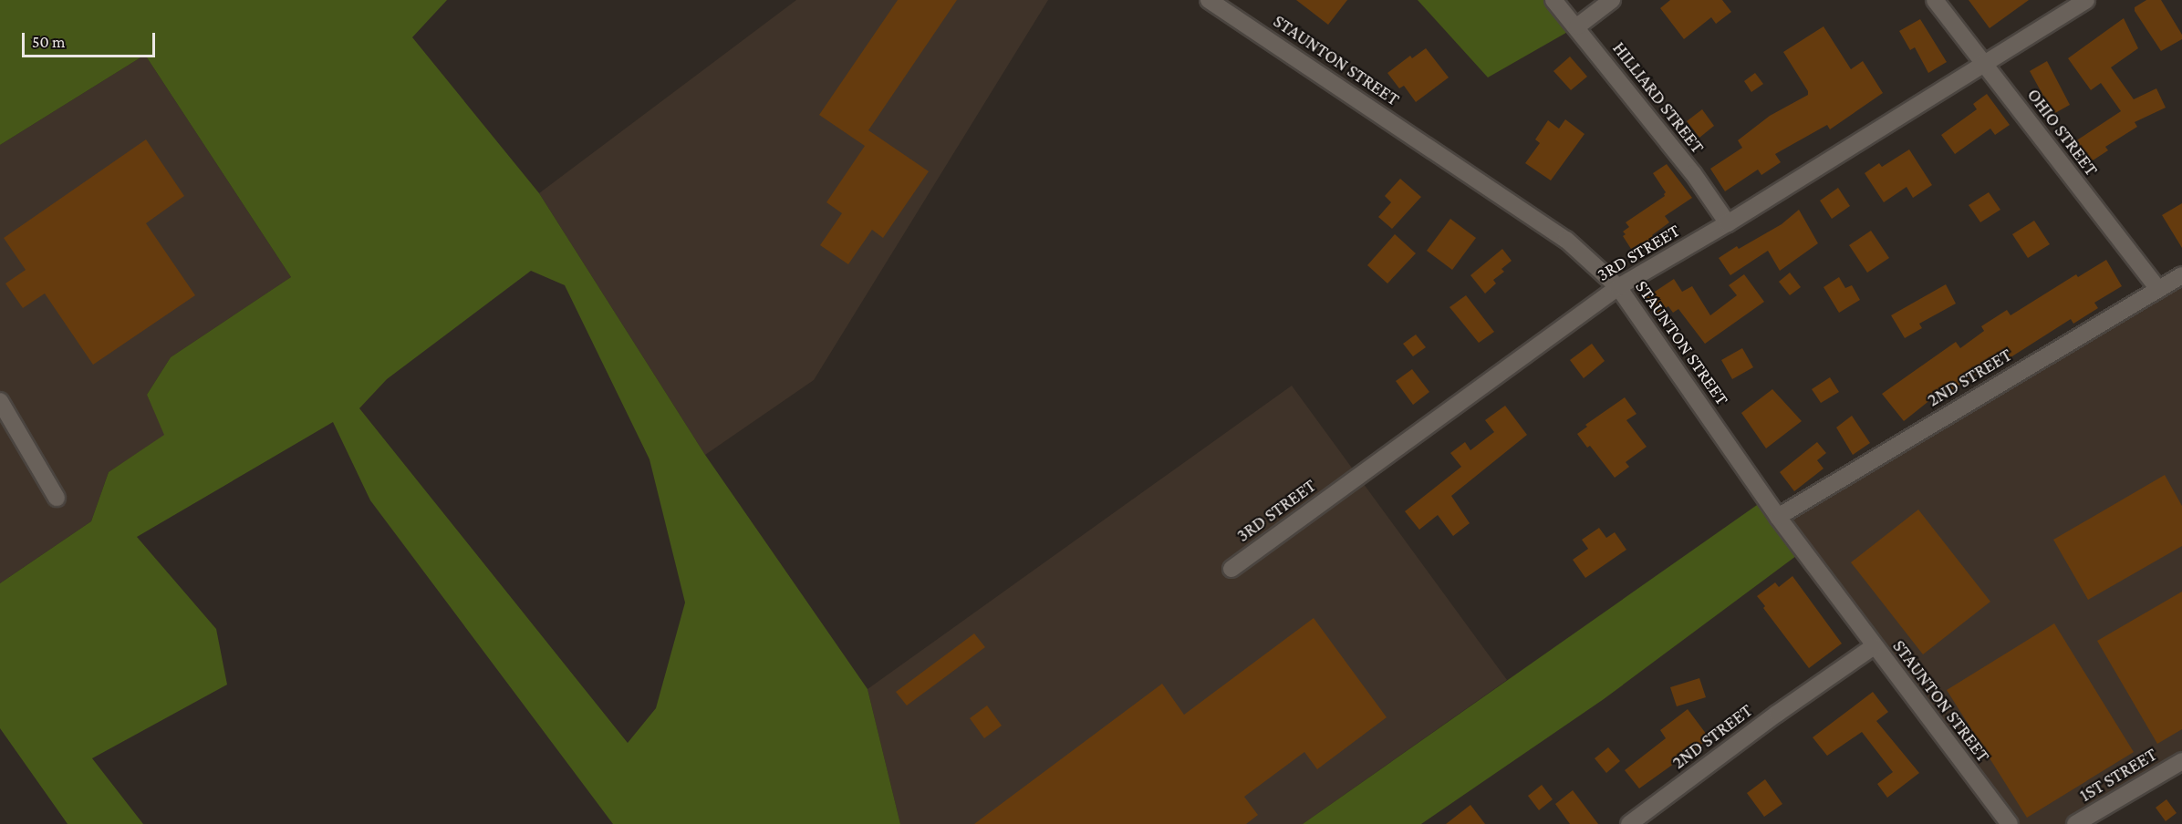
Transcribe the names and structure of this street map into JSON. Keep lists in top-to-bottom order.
{
  "streets": {
    "street": [
      "STAUNTON STREET",
      "HILLIARD STREET",
      "OHIO STREET",
      "3RD STREET",
      "2ND STREET",
      "1ST STREET"
    ]
  },
  "crossings": [
    ["STAUNTON STREET", "3RD STREET"],
    ["STAUNTON STREET", "2ND STREET"],
    ["HILLIARD STREET", "3RD STREET"],
    ["OHIO STREET", "3RD STREET"],
    ["OHIO STREET", "2ND STREET"]
  ],
  "scale_bar": "50 m"
}
